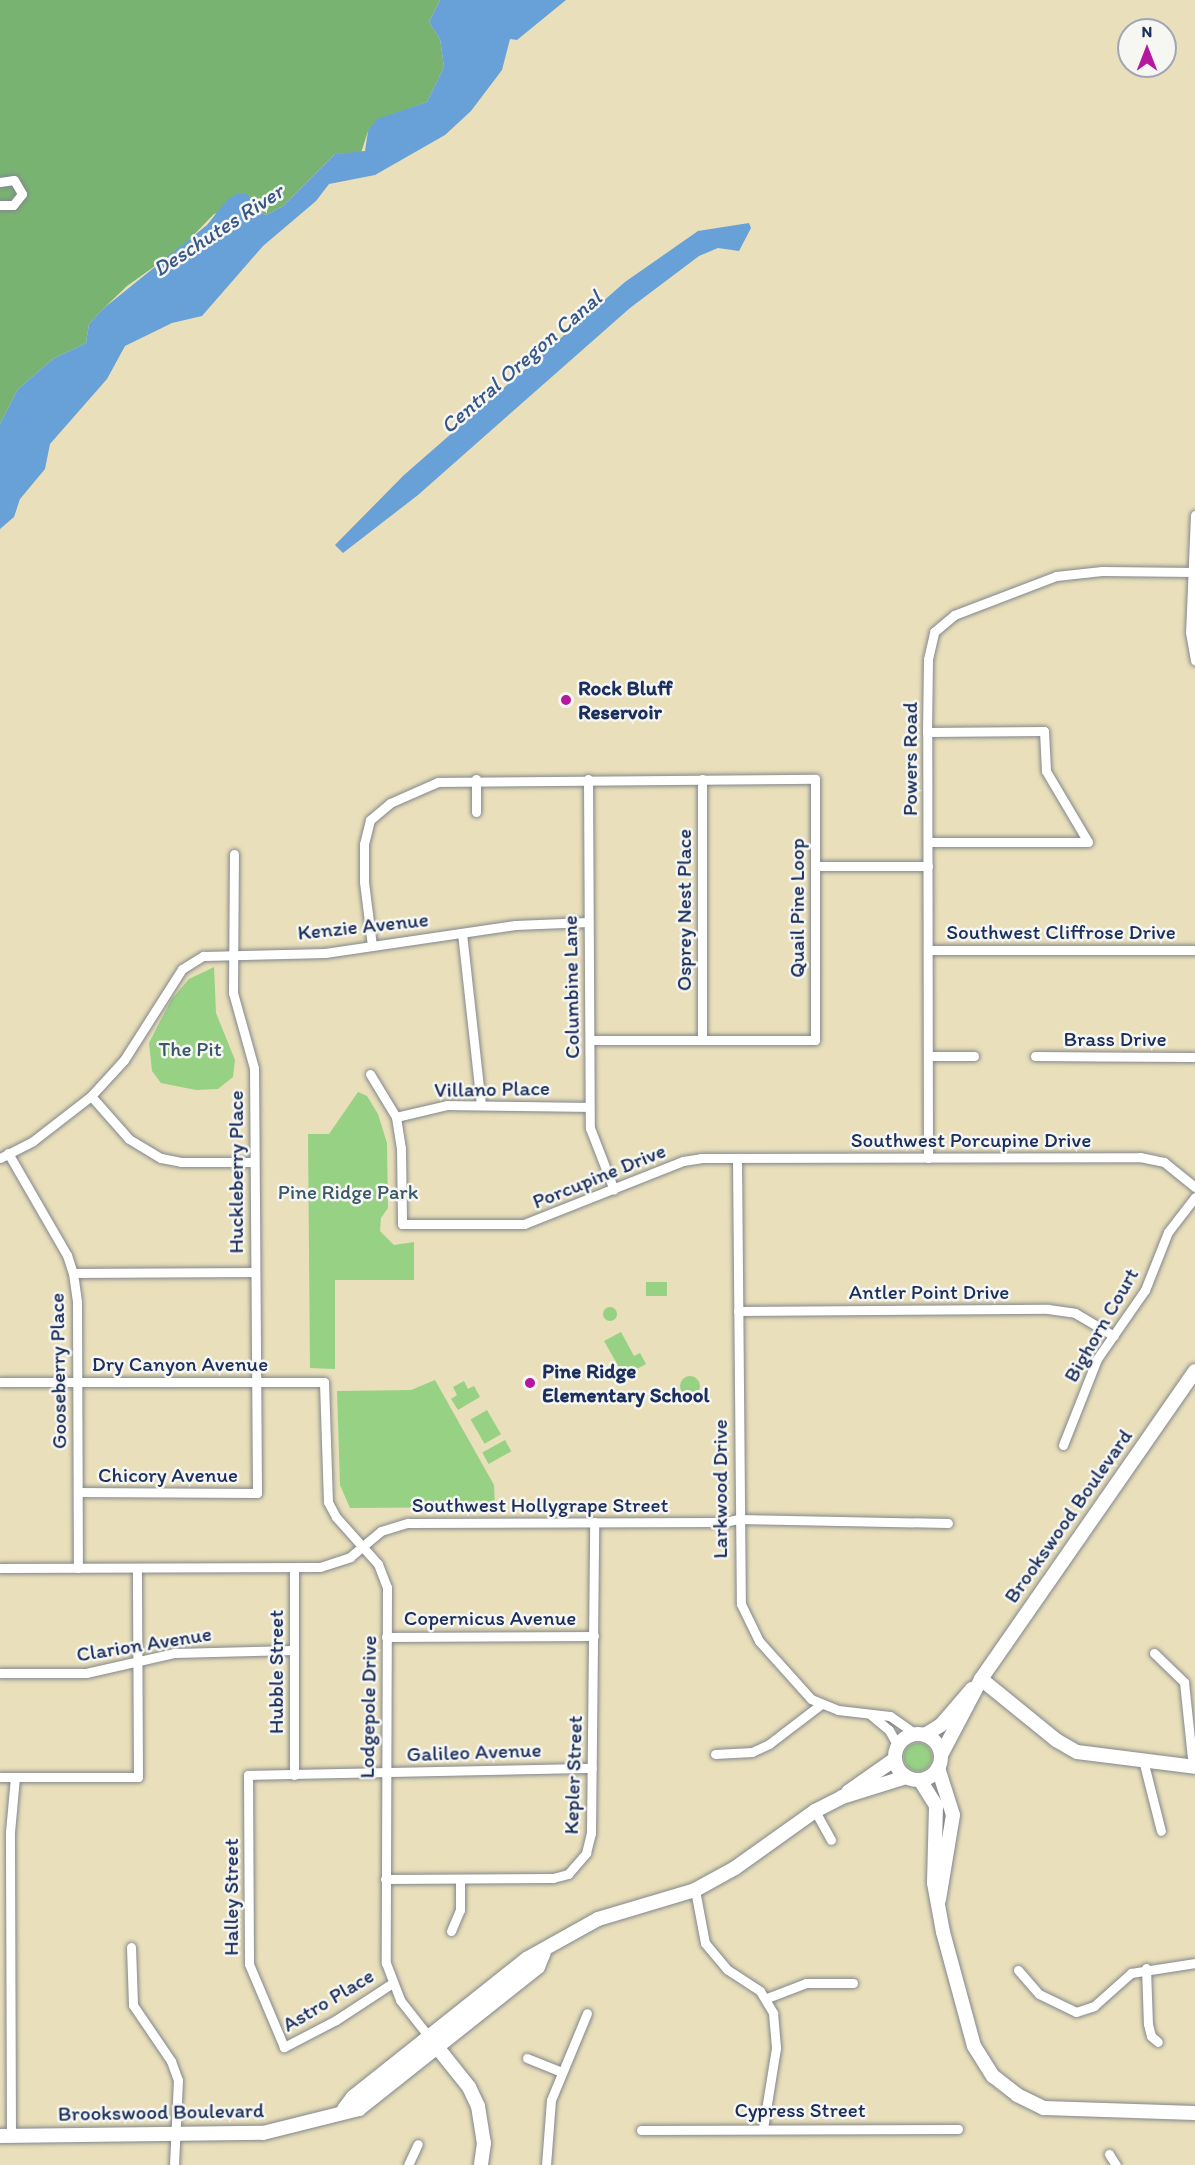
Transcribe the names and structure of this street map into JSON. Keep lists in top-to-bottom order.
{
  "streets": {
    "main road": ["Brookswood Boulevard"],
    "street": [
      "Powers Road",
      "Quail Pine Loop",
      "Osprey Nest Place",
      "Kenzie Avenue",
      "Southwest Cliffrose Drive",
      "Columbine Lane",
      "Brass Drive",
      "Villano Place",
      "Southwest Porcupine Drive",
      "Huckleberry Place",
      "Porcupine Drive",
      "Antler Point Drive",
      "Bighorn Court",
      "Dry Canyon Avenue",
      "Gooseberry Place",
      "Chicory Avenue",
      "Larkwood Drive",
      "Southwest Hollygrape Street",
      "Copernicus Avenue",
      "Clarion Avenue",
      "Hubble Street",
      "Lodgepole Drive",
      "Galileo Avenue",
      "Kepler Street",
      "Halley Street",
      "Astro Place",
      "Cypress Street"
    ]
  },
  "crossings": [
    ["Powers Road", "Southwest Cliffrose Drive"],
    ["Powers Road", "Southwest Porcupine Drive"],
    ["Quail Pine Loop", "Osprey Nest Place"],
    ["Quail Pine Loop", "Kenzie Avenue"],
    ["Quail Pine Loop", "Columbine Lane"],
    ["Kenzie Avenue", "Columbine Lane"],
    ["Kenzie Avenue", "Huckleberry Place"],
    ["Kenzie Avenue", "Gooseberry Place"],
    ["Columbine Lane", "Villano Place"],
    ["Columbine Lane", "Porcupine Drive"],
    ["Villano Place", "Porcupine Drive"],
    ["Southwest Porcupine Drive", "Porcupine Drive"],
    ["Southwest Porcupine Drive", "Larkwood Drive"],
    ["Huckleberry Place", "Dry Canyon Avenue"],
    ["Huckleberry Place", "Chicory Avenue"],
    ["Porcupine Drive", "Larkwood Drive"],
    ["Antler Point Drive", "Bighorn Court"],
    ["Antler Point Drive", "Larkwood Drive"],
    ["Dry Canyon Avenue", "Gooseberry Place"],
    ["Dry Canyon Avenue", "Lodgepole Drive"],
    ["Gooseberry Place", "Chicory Avenue"],
    ["Gooseberry Place", "Southwest Hollygrape Street"],
    ["Larkwood Drive", "Southwest Hollygrape Street"],
    ["Southwest Hollygrape Street", "Hubble Street"],
    ["Southwest Hollygrape Street", "Lodgepole Drive"],
    ["Southwest Hollygrape Street", "Kepler Street"],
    ["Brookswood Boulevard", "Lodgepole Drive"],
    ["Copernicus Avenue", "Lodgepole Drive"],
    ["Copernicus Avenue", "Kepler Street"],
    ["Clarion Avenue", "Hubble Street"],
    ["Hubble Street", "Galileo Avenue"],
    ["Lodgepole Drive", "Galileo Avenue"],
    ["Lodgepole Drive", "Kepler Street"],
    ["Lodgepole Drive", "Astro Place"],
    ["Galileo Avenue", "Kepler Street"],
    ["Galileo Avenue", "Halley Street"],
    ["Halley Street", "Astro Place"]
  ],
  "water": ["Deschutes River", "Central Oregon Canal"],
  "parks": ["The Pit", "Pine Ridge Park"],
  "places": ["Rock Bluff Reservoir", "Pine Ridge Elementary School"],
  "north": "top"
}
